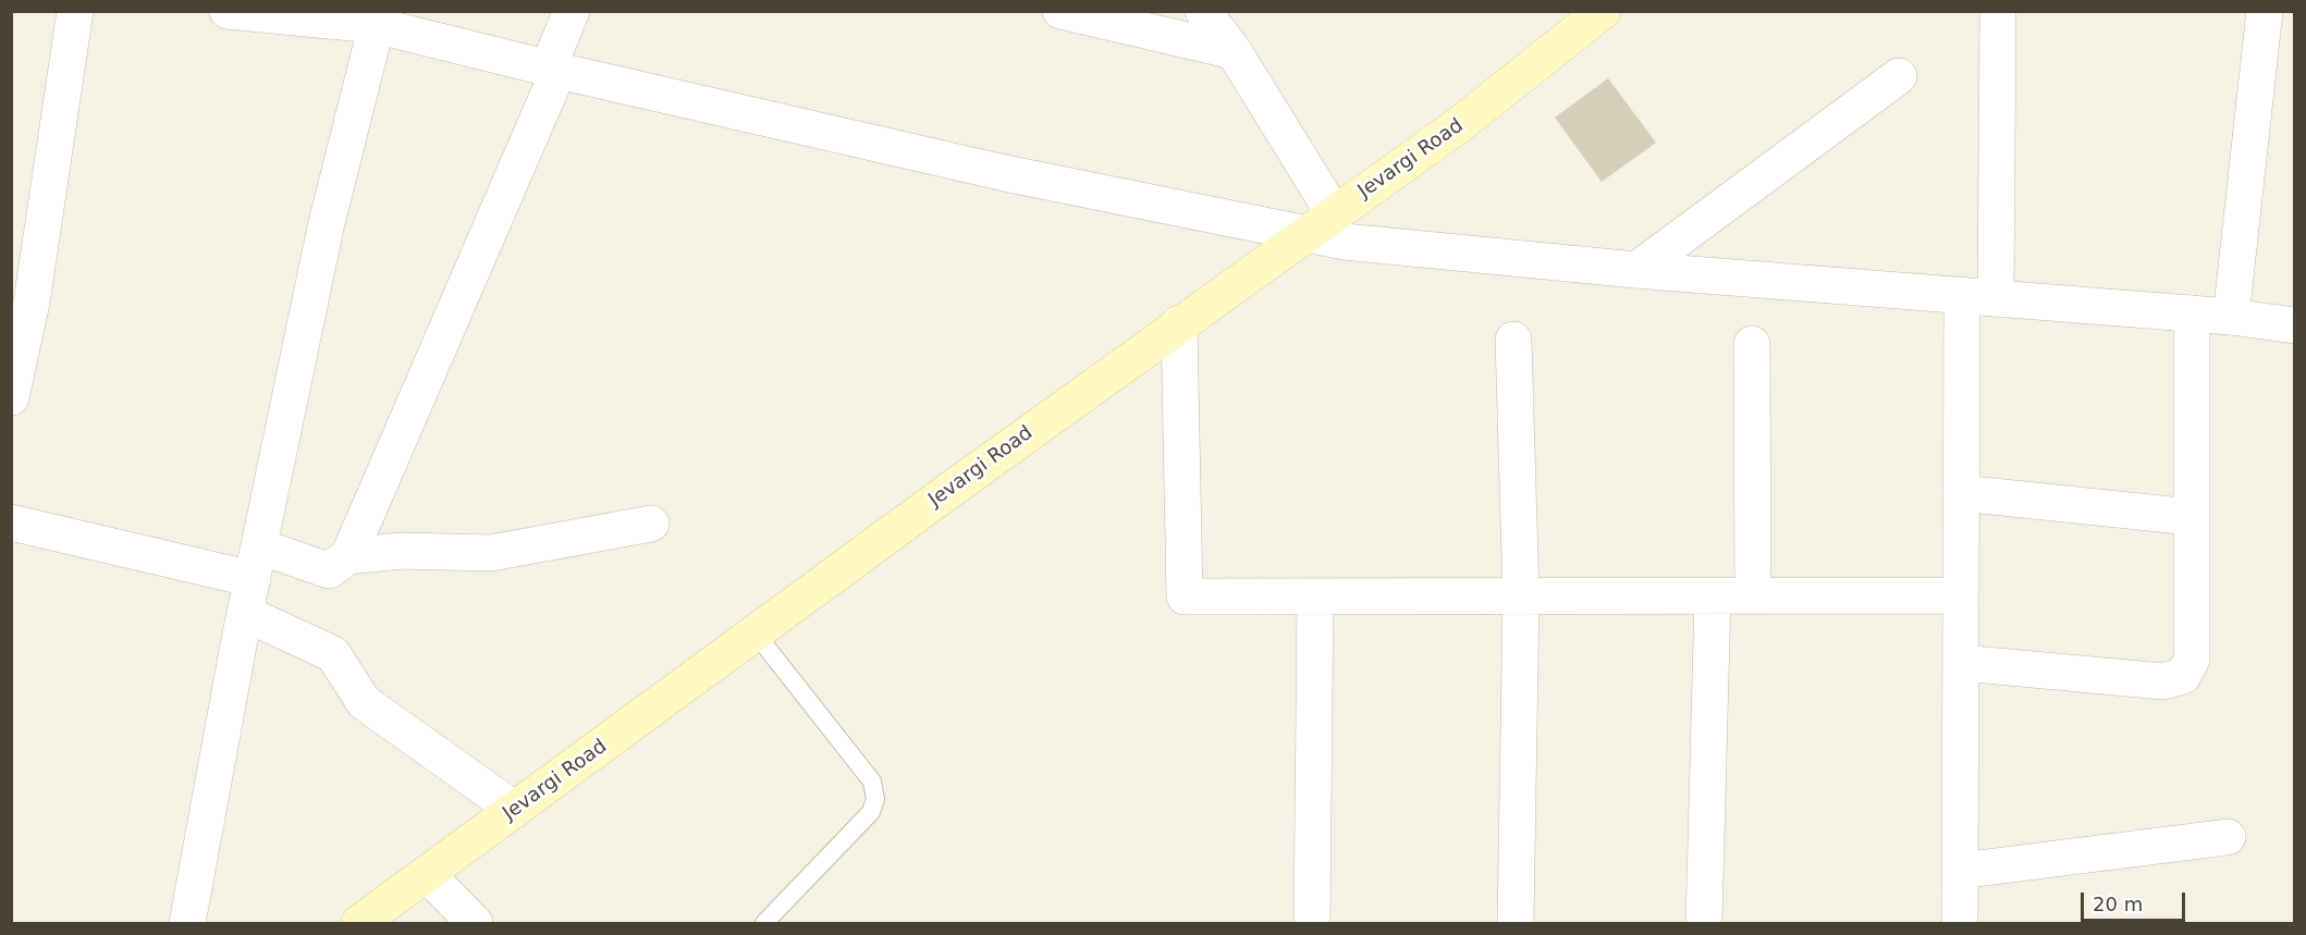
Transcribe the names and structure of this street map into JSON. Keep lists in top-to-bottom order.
{
  "streets": {
    "main road": ["Jevargi Road"]
  },
  "scale_bar": "20 m"
}
